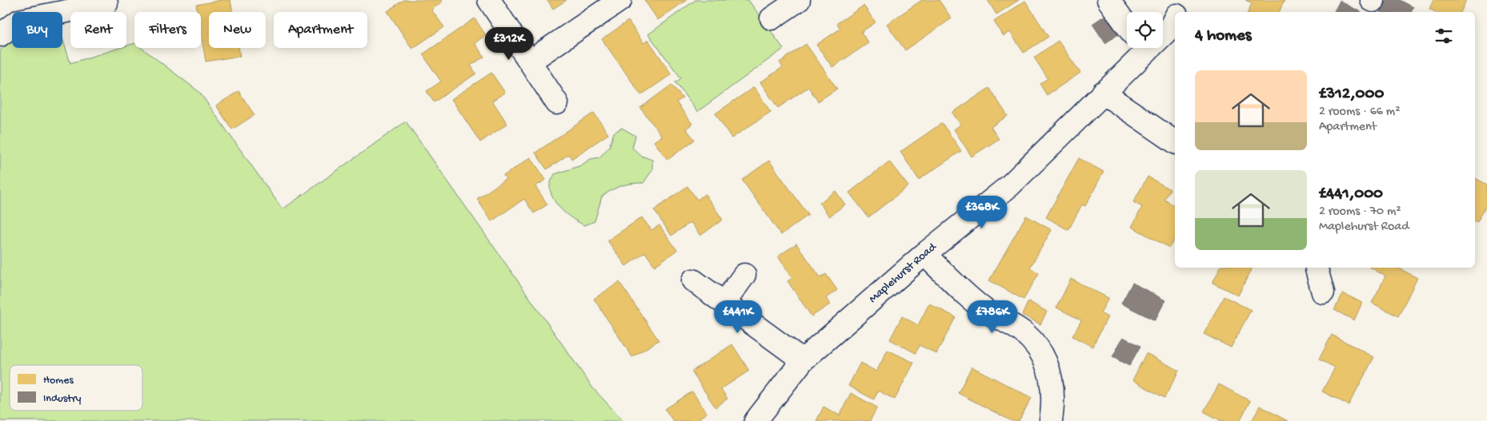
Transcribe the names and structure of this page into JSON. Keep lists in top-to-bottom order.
{
  "streets": {
    "street": ["Maplehurst Road"]
  },
  "legend": ["Homes", "Industry"],
  "page": {
    "chip": [
      "Buy",
      "Rent",
      "Filters",
      "New",
      "Apartment"
    ],
    "heading": "4 homes",
    "price": [
      "£312K",
      "£368K",
      "£441K",
      "£786K"
    ],
    "list": [
      {
        "name": "£312,000",
        "note": "2 rooms · 66 m² · Apartment"
      },
      {
        "name": "£441,000",
        "note": "2 rooms · 70 m² · Maplehurst Road"
      }
    ]
  }
}
